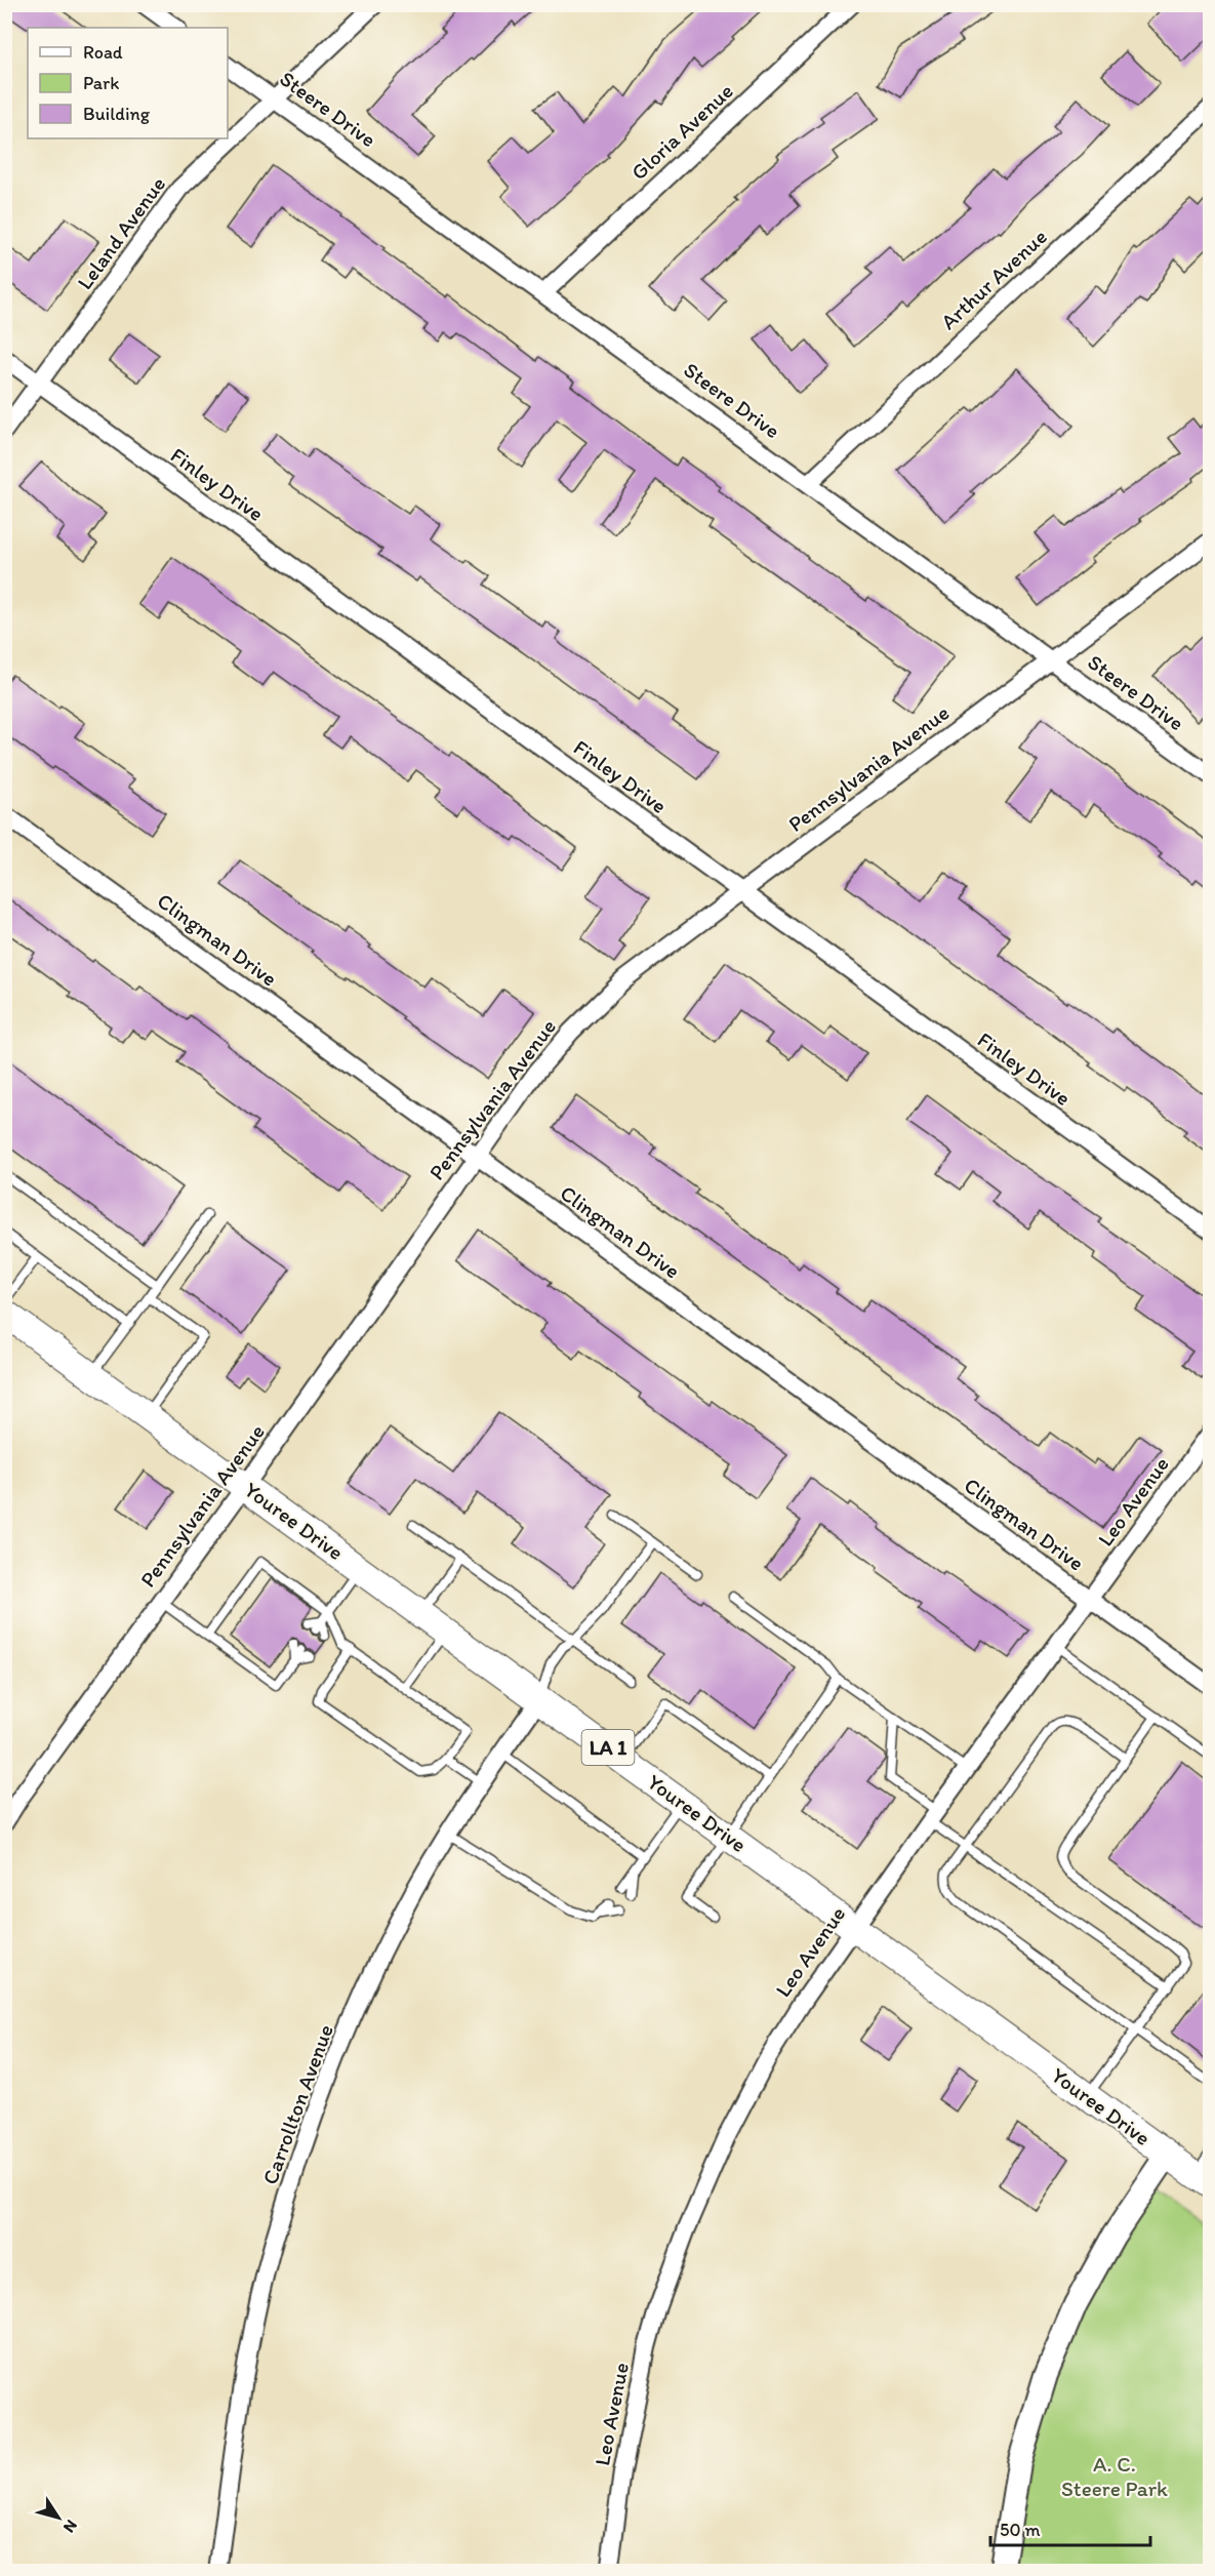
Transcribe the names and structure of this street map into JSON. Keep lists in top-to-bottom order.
{
  "streets": {
    "main road": ["Youree Drive", "LA 1"],
    "street": [
      "Steere Drive",
      "Gloria Avenue",
      "Leland Avenue",
      "Arthur Avenue",
      "Finley Drive",
      "Pennsylvania Avenue",
      "Clingman Drive",
      "Leo Avenue",
      "Carrollton Avenue"
    ]
  },
  "crossings": [
    ["Steere Drive", "Gloria Avenue"],
    ["Steere Drive", "Leland Avenue"],
    ["Steere Drive", "Arthur Avenue"],
    ["Steere Drive", "Pennsylvania Avenue"],
    ["Leland Avenue", "Finley Drive"],
    ["Finley Drive", "Pennsylvania Avenue"],
    ["Pennsylvania Avenue", "Clingman Drive"],
    ["Pennsylvania Avenue", "Youree Drive"],
    ["Clingman Drive", "Leo Avenue"],
    ["Leo Avenue", "Youree Drive"],
    ["Youree Drive", "Carrollton Avenue"]
  ],
  "parks": ["A. C. Steere Park"],
  "legend": ["Road", "Park", "Building"],
  "scale_bar": "50 m",
  "north": "bottom right"
}
